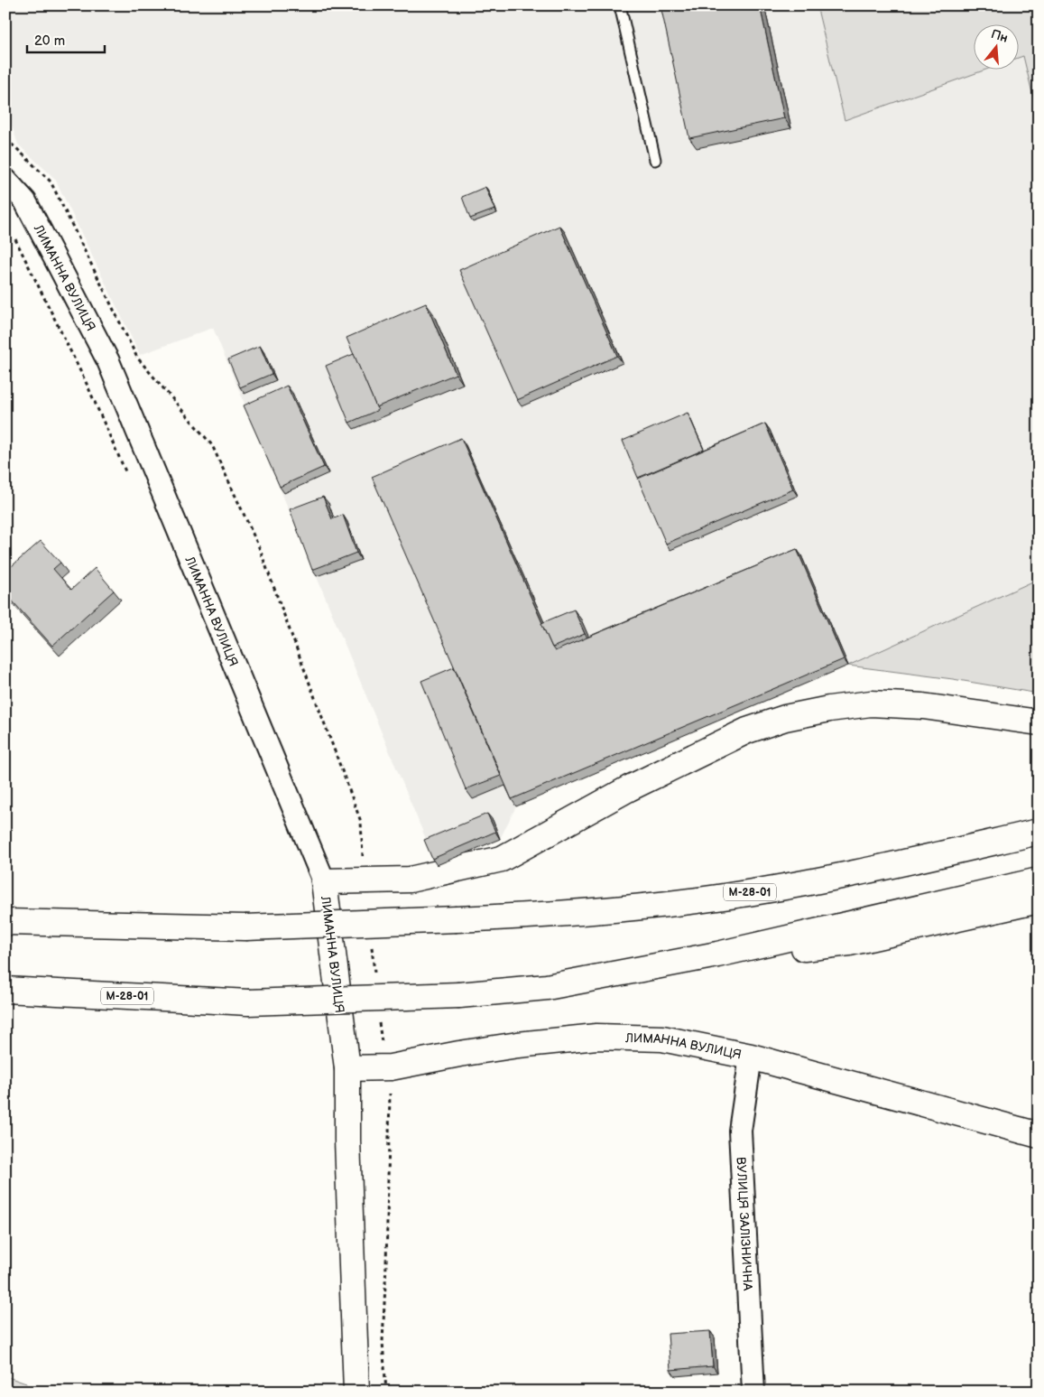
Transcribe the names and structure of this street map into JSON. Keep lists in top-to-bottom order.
{
  "streets": {
    "main road": ["ЛИМАННА ВУЛИЦЯ", "М-28-01"],
    "street": ["ВУЛИЦЯ ЗАЛІЗНИЧНА"]
  },
  "crossings": [
    ["ЛИМАННА ВУЛИЦЯ", "ВУЛИЦЯ ЗАЛІЗНИЧНА"]
  ],
  "scale_bar": "20 m",
  "north": "top"
}
